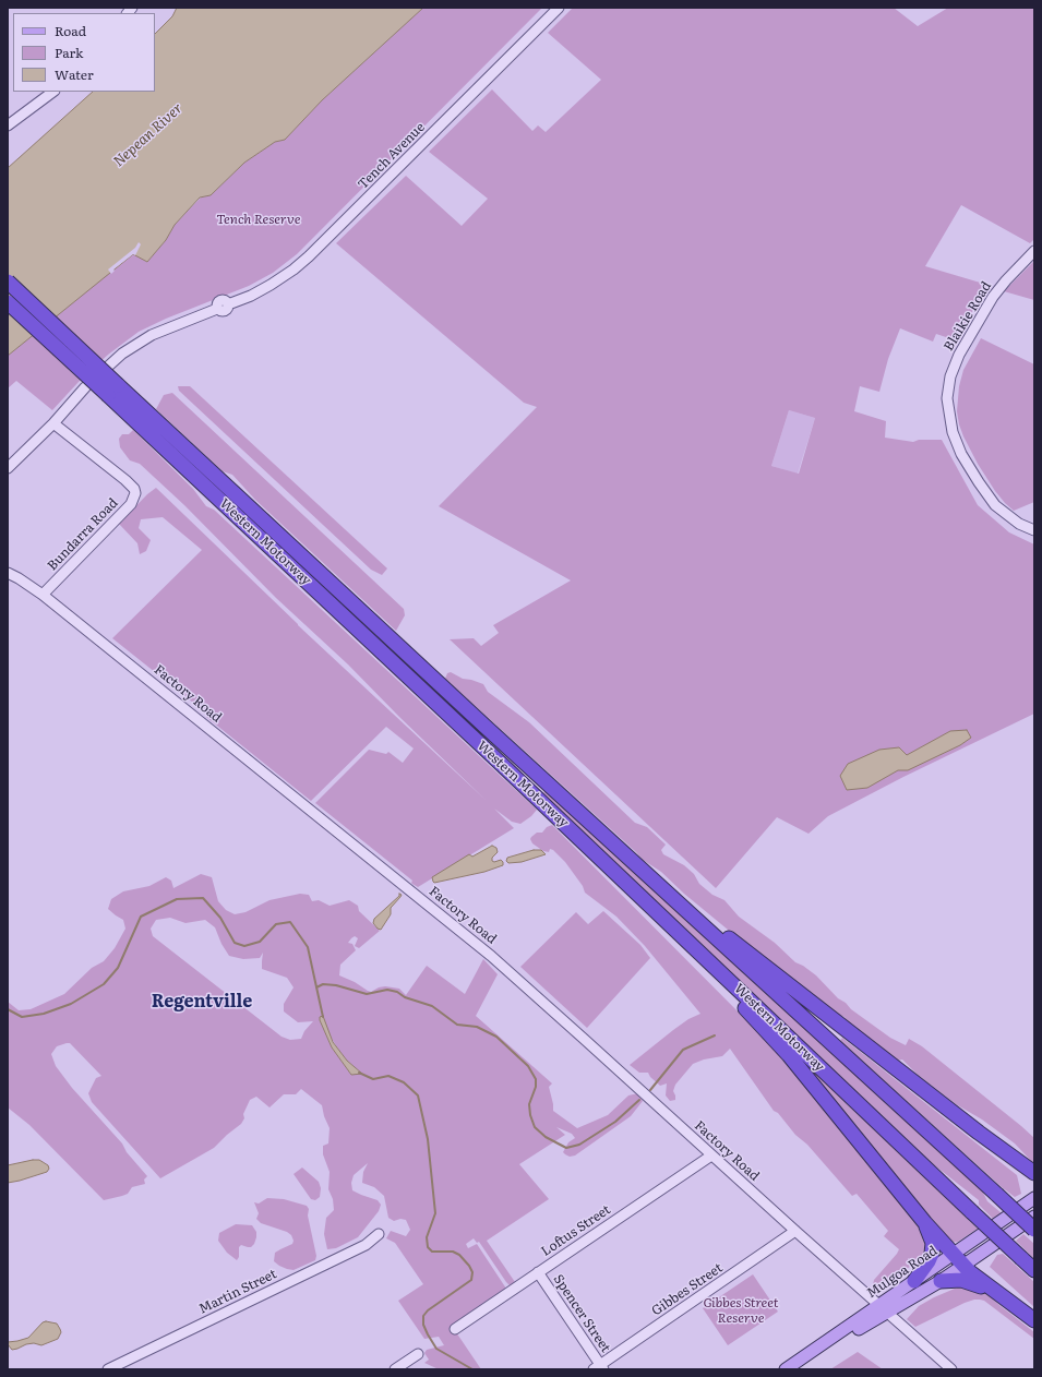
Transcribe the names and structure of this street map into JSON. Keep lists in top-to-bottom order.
{
  "streets": {
    "highway": ["Western Motorway"],
    "main road": ["Mulgoa Road"],
    "street": [
      "Tench Avenue",
      "Blaikie Road",
      "Bundarra Road",
      "Factory Road",
      "Loftus Street",
      "Gibbes Street",
      "Martin Street",
      "Spencer Street"
    ]
  },
  "crossings": [
    ["Tench Avenue", "Bundarra Road"],
    ["Bundarra Road", "Factory Road"],
    ["Factory Road", "Loftus Street"],
    ["Factory Road", "Mulgoa Road"],
    ["Factory Road", "Gibbes Street"],
    ["Loftus Street", "Spencer Street"],
    ["Gibbes Street", "Spencer Street"]
  ],
  "districts": ["Regentville"],
  "water": ["Nepean River"],
  "parks": ["Tench Reserve", "Gibbes Street Reserve"],
  "legend": ["Road", "Park", "Water"]
}
